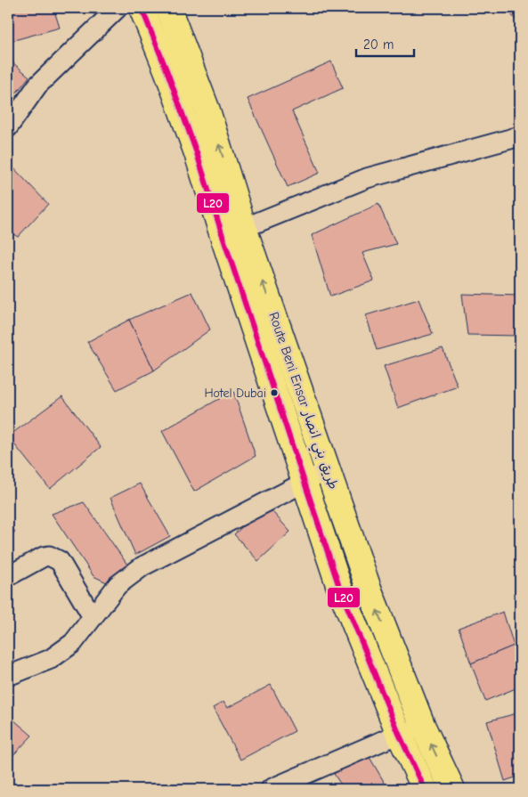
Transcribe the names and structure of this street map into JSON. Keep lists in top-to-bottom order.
{
  "streets": {
    "highway": ["Route Beni Ensar طريق بني انصار"]
  },
  "places": ["Hotel Dubai"],
  "lines": ["transit line L20"],
  "scale_bar": "20 m"
}
